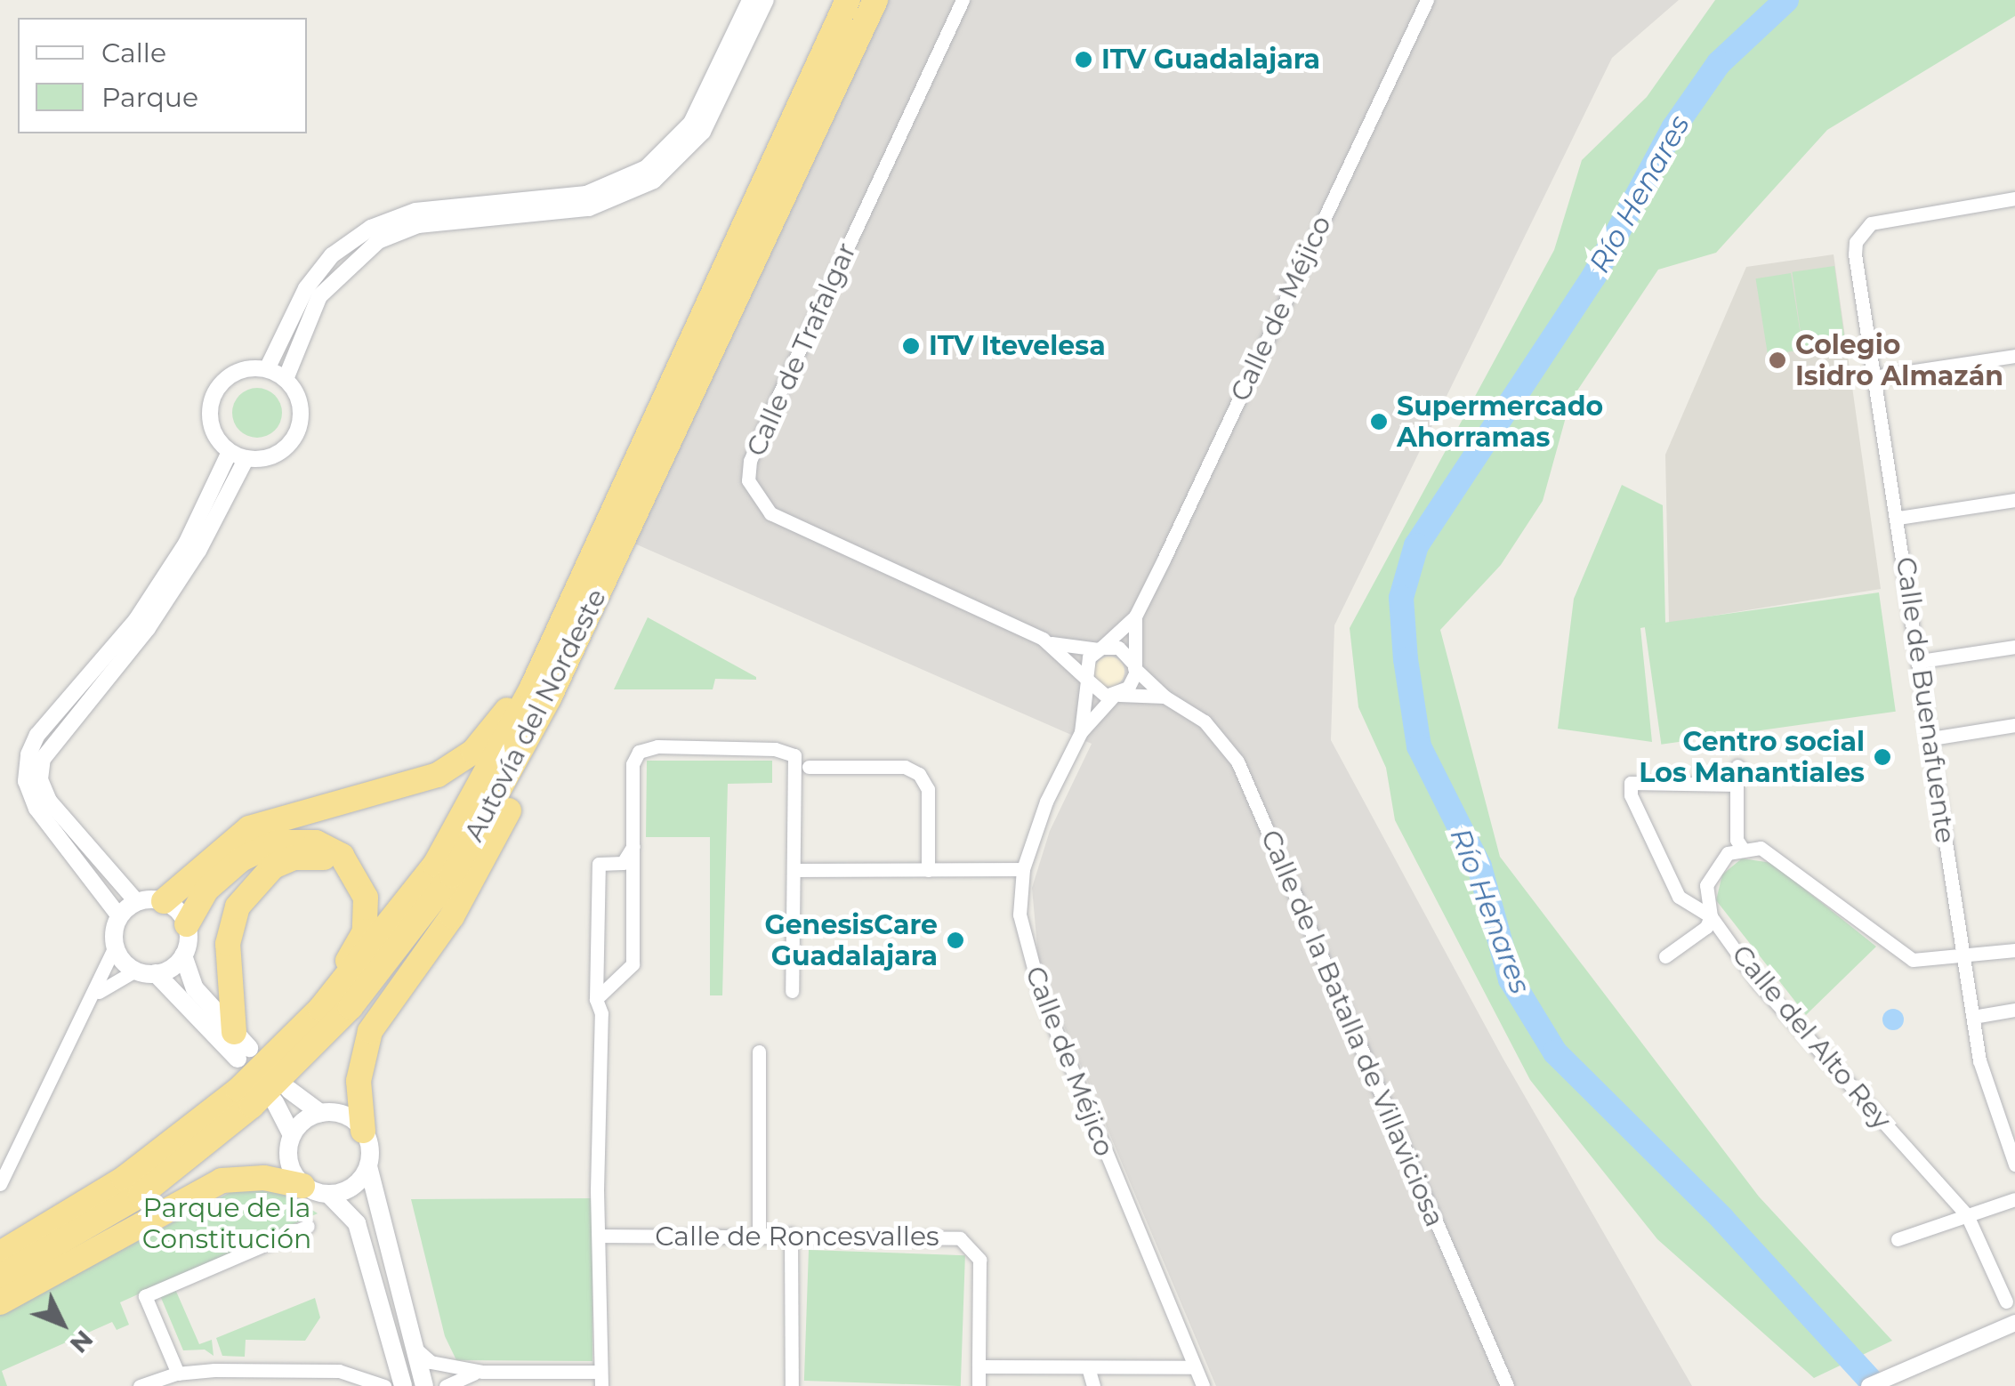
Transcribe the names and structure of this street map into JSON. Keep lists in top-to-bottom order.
{
  "streets": {
    "highway": ["Autovía del Nordeste"],
    "street": [
      "Calle de Méjico",
      "Calle de Trafalgar",
      "Calle de Buenafuente",
      "Calle de la Batalla de Villaviciosa",
      "Calle del Alto Rey",
      "Calle de Roncesvalles"
    ]
  },
  "crossings": [
    ["Calle de Méjico", "Calle de Trafalgar"],
    ["Calle de Méjico", "Calle de la Batalla de Villaviciosa"],
    ["Calle de Trafalgar", "Calle de la Batalla de Villaviciosa"]
  ],
  "water": ["Río Henares"],
  "parks": ["Parque de la Constitución"],
  "places": [
    "ITV Guadalajara",
    "ITV Itevelesa",
    "Colegio Isidro Almazán",
    "Supermercado Ahorramas",
    "Centro social Los Manantiales",
    "GenesisCare Guadalajara"
  ],
  "legend": ["Calle", "Parque"],
  "north": "bottom right"
}
